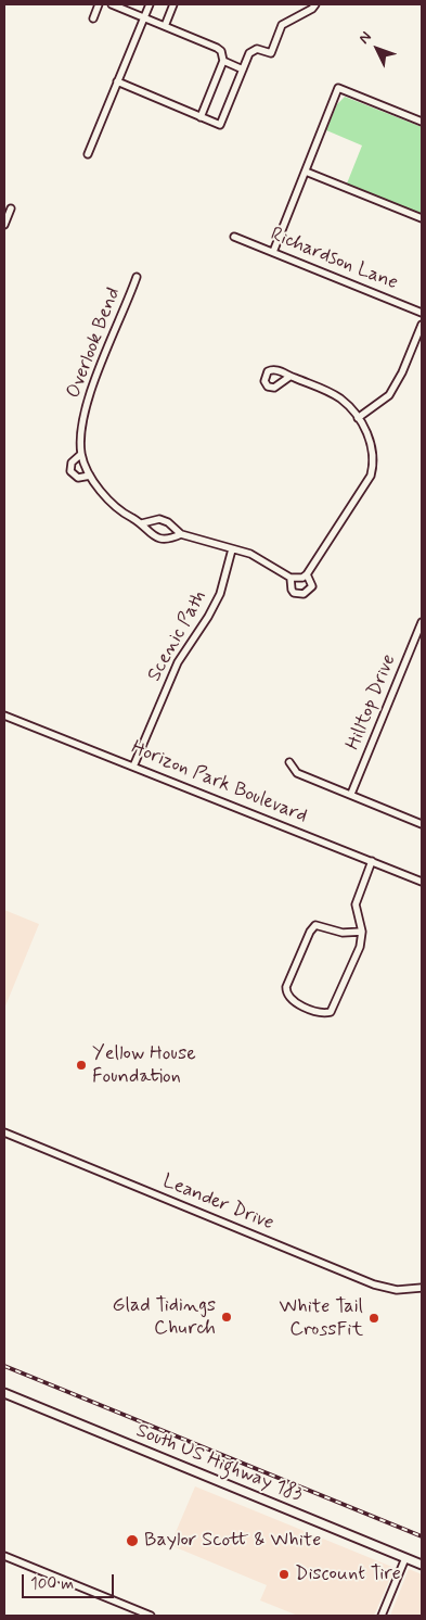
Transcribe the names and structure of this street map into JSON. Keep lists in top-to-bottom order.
{
  "streets": {
    "main road": ["South US Highway 183"],
    "street": [
      "Richardson Lane",
      "Overlook Bend",
      "Scenic Path",
      "Hilltop Drive",
      "Horizon Park Boulevard",
      "Leander Drive"
    ]
  },
  "crossings": [
    ["Overlook Bend", "Scenic Path"],
    ["Scenic Path", "Horizon Park Boulevard"]
  ],
  "places": [
    "Yellow House Foundation",
    "Glad Tidings Church",
    "White Tail CrossFit",
    "Baylor Scott & White",
    "Discount Tire"
  ],
  "scale_bar": "100 m",
  "north": "top left"
}
